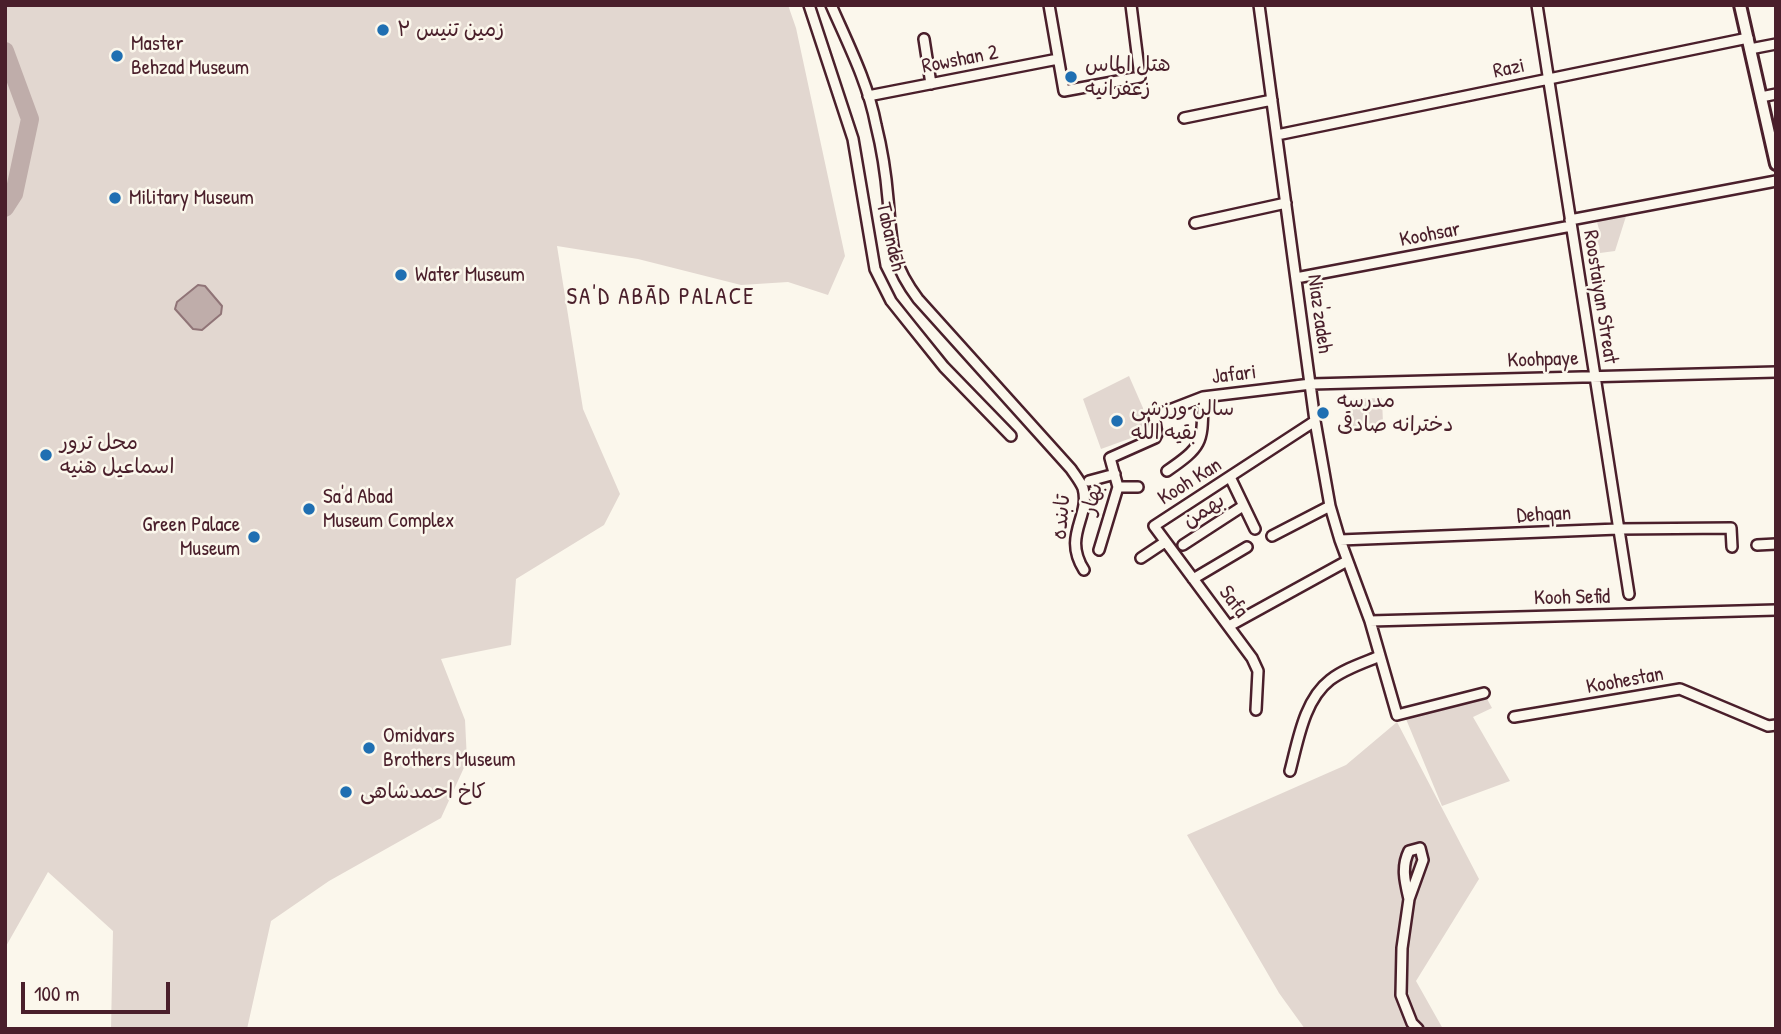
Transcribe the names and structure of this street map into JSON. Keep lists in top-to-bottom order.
{
  "streets": {
    "street": [
      "Rowshan 2",
      "Razi",
      "Koohsar",
      "Tabandeh",
      "Roostaiyan Streat",
      "Niaz'zadeh",
      "Koohpaye",
      "Jafari",
      "Kooh Kan",
      "بهار",
      "بهمن",
      "Dehqan",
      "تابنده",
      "Kooh Sefid",
      "Safa",
      "Koohestan"
    ]
  },
  "crossings": [
    ["Rowshan 2", "تابنده"],
    ["Razi", "Roostaiyan Streat"],
    ["Razi", "Niaz'zadeh"],
    ["Koohsar", "Roostaiyan Streat"],
    ["Koohsar", "Niaz'zadeh"],
    ["Roostaiyan Streat", "Koohpaye"],
    ["Roostaiyan Streat", "Dehqan"],
    ["Niaz'zadeh", "Koohpaye"],
    ["Niaz'zadeh", "Jafari"],
    ["Niaz'zadeh", "Kooh Kan"],
    ["Niaz'zadeh", "Dehqan"],
    ["Niaz'zadeh", "Kooh Sefid"],
    ["Koohpaye", "Jafari"],
    ["Jafari", "بهار"],
    ["Kooh Kan", "Safa"]
  ],
  "districts": ["SA'D ABĀD PALACE"],
  "places": [
    "زمین تنیس ۲",
    "Master Behzad Museum",
    "هتل الماس زعفرانیه",
    "Military Museum",
    "Water Museum",
    "مدرسه دخترانه صادقی",
    "سالن ورزشی بقیه الله",
    "محل ترور اسماعیل هنیه",
    "Sa'd Abad Museum Complex",
    "Green Palace Museum",
    "Omidvars Brothers Museum",
    "کاخ احمدشاهی"
  ],
  "scale_bar": "100 m"
}
